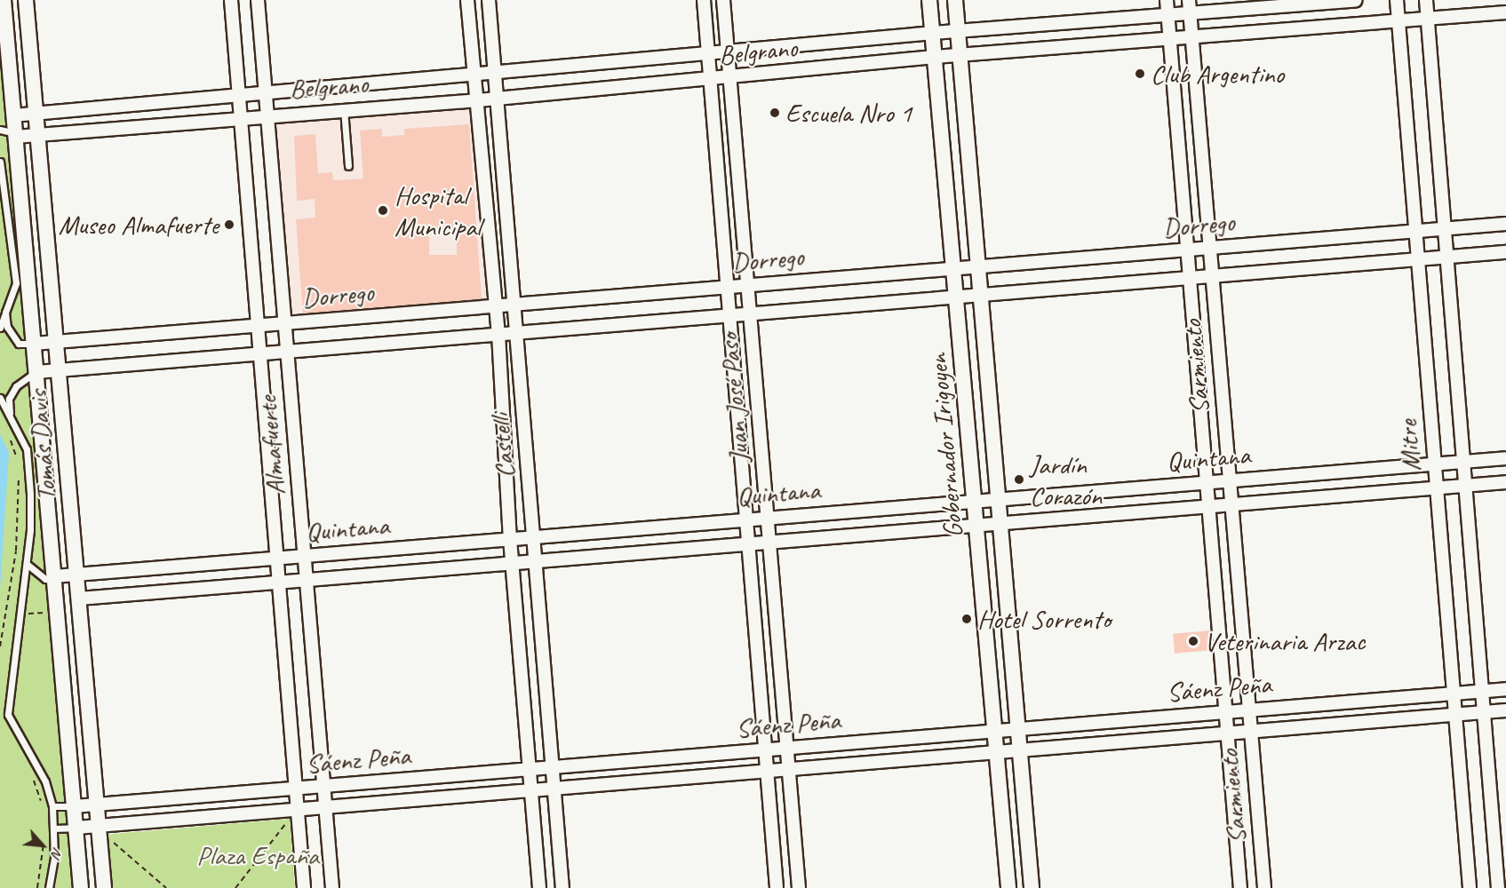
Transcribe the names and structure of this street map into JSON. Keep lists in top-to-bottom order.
{
  "streets": {
    "street": [
      "Belgrano",
      "Dorrego",
      "Sarmiento",
      "Juan José Paso",
      "Tomás Davis",
      "Almafuerte",
      "Castelli",
      "Gobernador Irigoyen",
      "Mitre",
      "Quintana",
      "Sáenz Peña"
    ]
  },
  "crossings": [
    ["Belgrano", "Sarmiento"],
    ["Belgrano", "Juan José Paso"],
    ["Belgrano", "Tomás Davis"],
    ["Belgrano", "Almafuerte"],
    ["Belgrano", "Castelli"],
    ["Belgrano", "Gobernador Irigoyen"],
    ["Belgrano", "Mitre"],
    ["Dorrego", "Sarmiento"],
    ["Dorrego", "Juan José Paso"],
    ["Dorrego", "Tomás Davis"],
    ["Dorrego", "Almafuerte"],
    ["Dorrego", "Castelli"],
    ["Dorrego", "Gobernador Irigoyen"],
    ["Dorrego", "Mitre"],
    ["Sarmiento", "Quintana"],
    ["Sarmiento", "Sáenz Peña"],
    ["Juan José Paso", "Quintana"],
    ["Juan José Paso", "Sáenz Peña"],
    ["Tomás Davis", "Quintana"],
    ["Tomás Davis", "Sáenz Peña"],
    ["Almafuerte", "Quintana"],
    ["Almafuerte", "Sáenz Peña"],
    ["Castelli", "Quintana"],
    ["Castelli", "Sáenz Peña"],
    ["Gobernador Irigoyen", "Quintana"],
    ["Gobernador Irigoyen", "Sáenz Peña"],
    ["Mitre", "Quintana"],
    ["Mitre", "Sáenz Peña"]
  ],
  "parks": ["Plaza España"],
  "places": [
    "Club Argentino",
    "Escuela Nro 1",
    "Hospital Municipal",
    "Museo Almafuerte",
    "Jardín Corazón",
    "Hotel Sorrento",
    "Veterinaria Arzac"
  ],
  "north": "bottom right"
}
